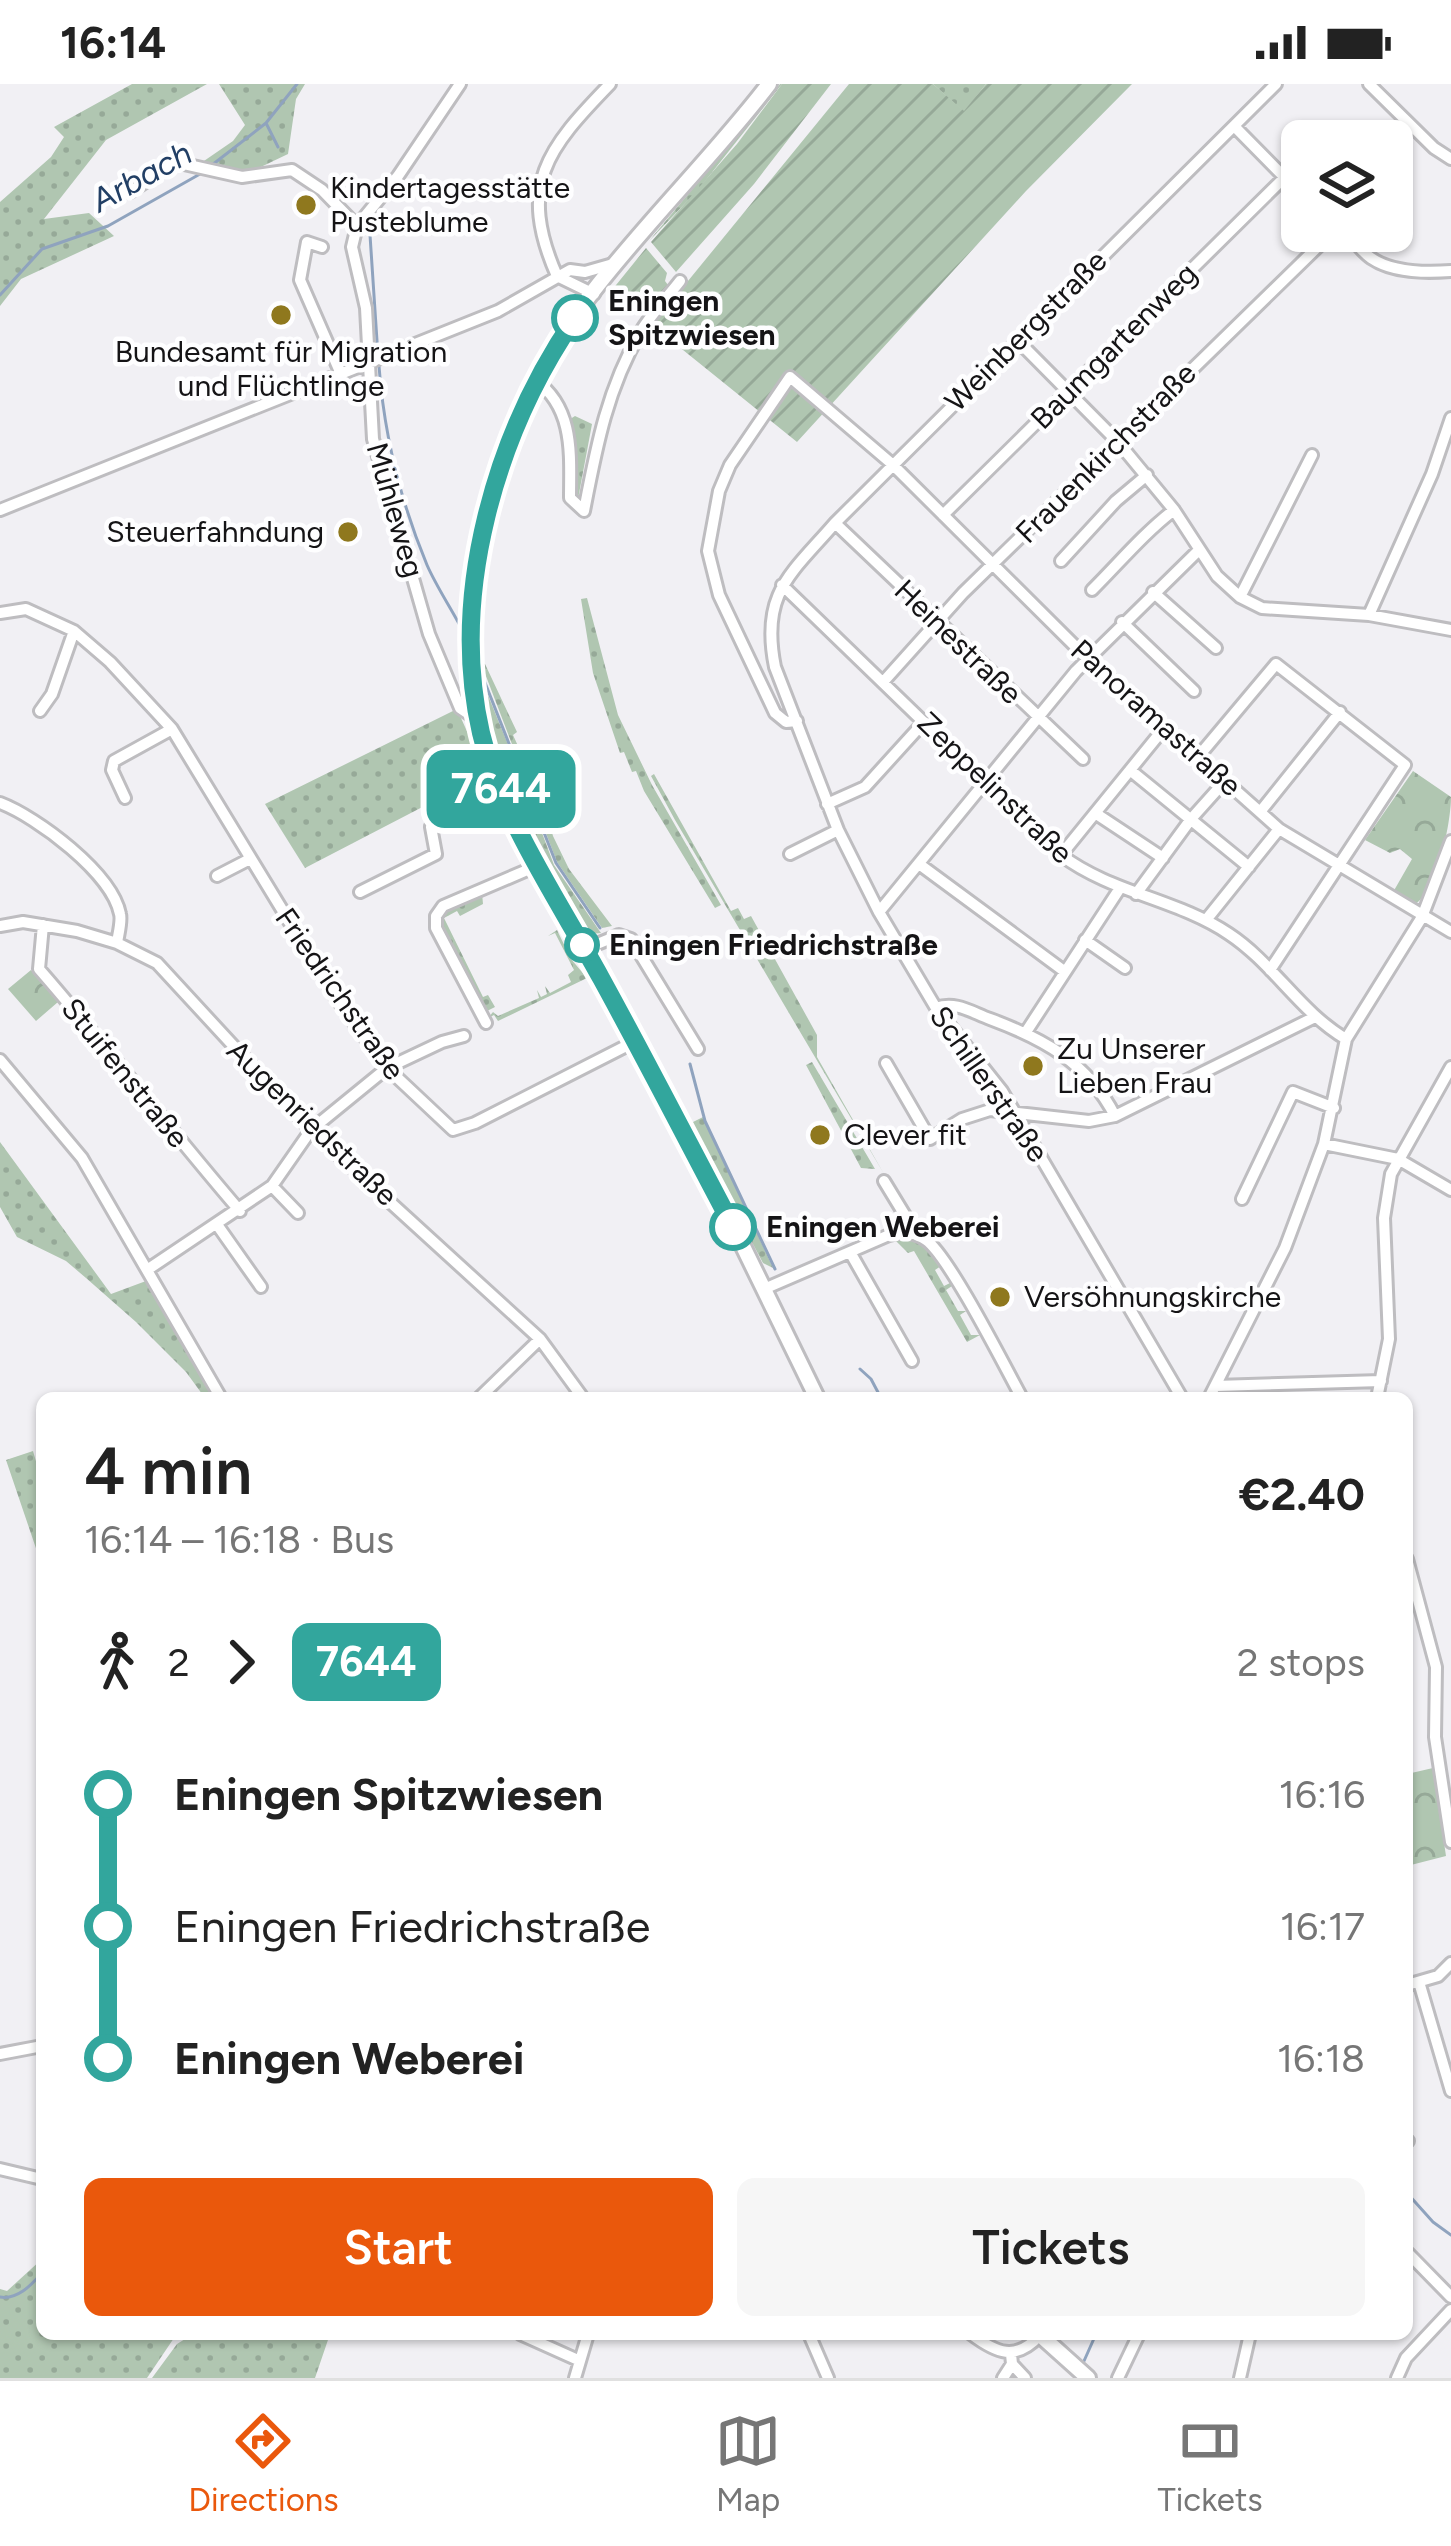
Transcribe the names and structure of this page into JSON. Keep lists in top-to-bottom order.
{
  "streets": {
    "street": [
      "Weinbergstraße",
      "Baumgartenweg",
      "Frauenkirchstraße",
      "Mühleweg",
      "Heinestraße",
      "Panoramastraße",
      "Zeppelinstraße",
      "Friedrichstraße",
      "Stuifenstraße",
      "Schillerstraße",
      "Augenriedstraße"
    ]
  },
  "crossings": [
    ["Weinbergstraße", "Heinestraße"],
    ["Weinbergstraße", "Panoramastraße"],
    ["Weinbergstraße", "Zeppelinstraße"],
    ["Weinbergstraße", "Schillerstraße"],
    ["Baumgartenweg", "Panoramastraße"],
    ["Frauenkirchstraße", "Heinestraße"],
    ["Frauenkirchstraße", "Panoramastraße"],
    ["Frauenkirchstraße", "Zeppelinstraße"],
    ["Panoramastraße", "Schillerstraße"],
    ["Zeppelinstraße", "Schillerstraße"],
    ["Stuifenstraße", "Augenriedstraße"]
  ],
  "water": ["Arbach"],
  "places": [
    "Kindertagesstätte Pusteblume",
    "Bundesamt für Migration und Flüchtlinge",
    "Eningen Spitzwiesen",
    "Steuerfahndung",
    "Eningen Friedrichstraße",
    "Zu Unserer Lieben Frau",
    "Clever fit",
    "Eningen Weberei",
    "Versöhnungskirche"
  ],
  "lines": ["bus line 7644"],
  "page": {
    "status": "16:14",
    "on_map": "7644",
    "heading": ["4 min", "16:14 – 16:18 · Bus", "€2.40"],
    "legs": ["2", "7644", "2 stops"],
    "list": [
      {
        "name": "Eningen Spitzwiesen",
        "value": "16:16"
      },
      {
        "name": "Eningen Friedrichstraße",
        "value": "16:17"
      },
      {
        "name": "Eningen Weberei",
        "value": "16:18"
      }
    ],
    "buttons": ["Start", "Tickets"],
    "tabs": ["Directions", "Map", "Tickets"]
  }
}
